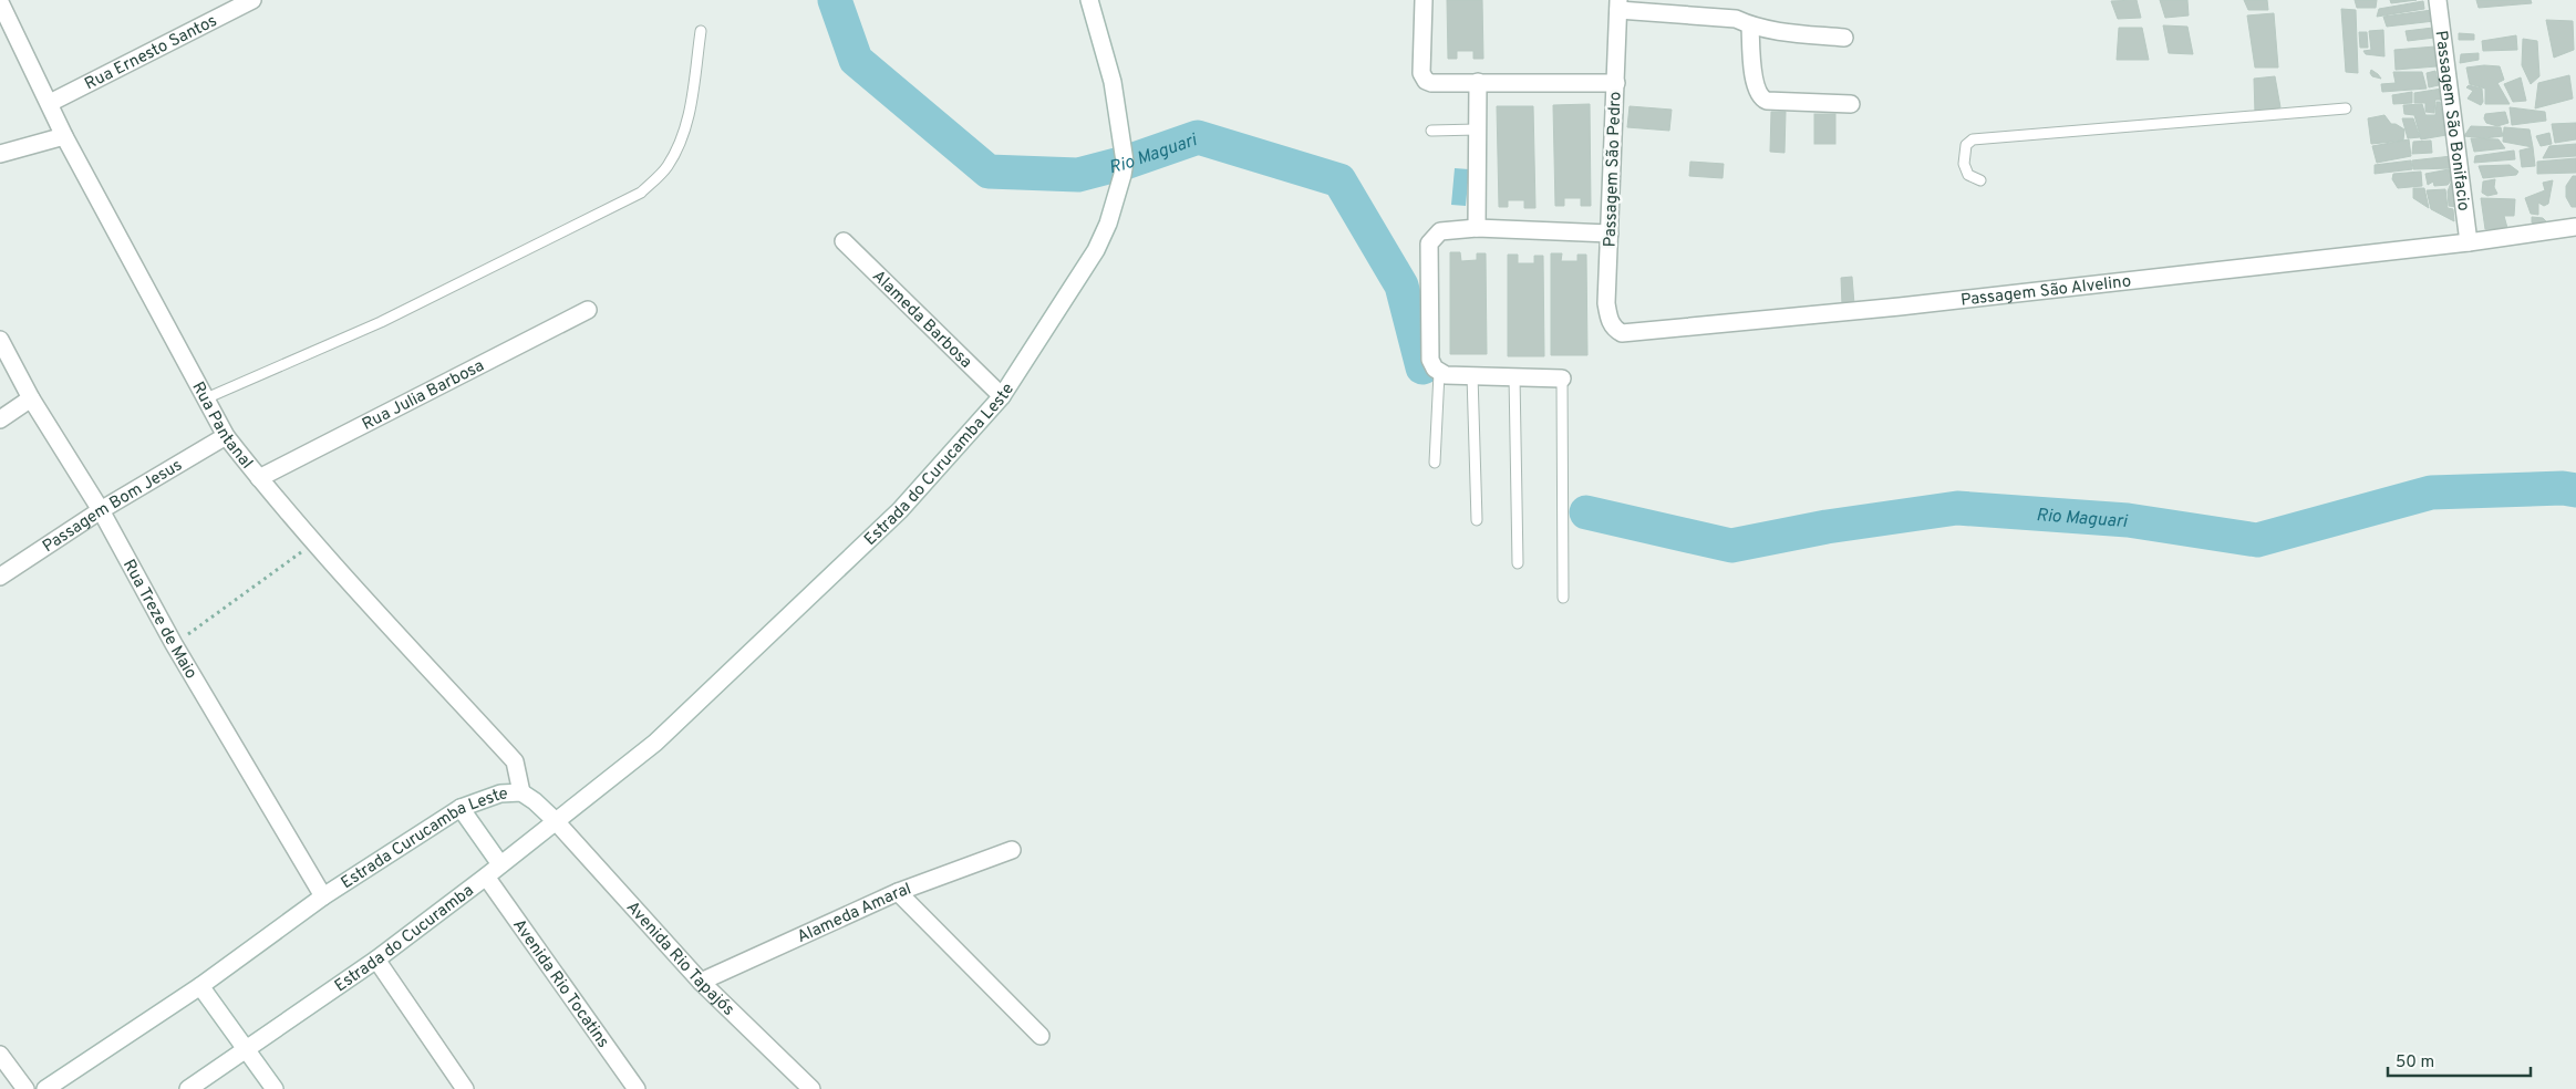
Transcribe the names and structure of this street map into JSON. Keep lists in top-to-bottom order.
{
  "streets": {
    "street": [
      "Rua Ernesto Santos",
      "Passagem São Bonifacio",
      "Passagem São Pedro",
      "Passagem São Alvelino",
      "Alameda Barbosa",
      "Rua Julia Barbosa",
      "Rua Pantanal",
      "Estrada do Curucamba Leste",
      "Passagem Bom Jesus",
      "Rua Treze de Maio",
      "Estrada Curucamba Leste",
      "Alameda Amaral",
      "Estrada do Cucuramba",
      "Avenida Rio Tapajós",
      "Avenida Rio Tocatins"
    ]
  },
  "crossings": [
    ["Rua Ernesto Santos", "Rua Pantanal"],
    ["Passagem São Bonifacio", "Passagem São Alvelino"],
    ["Passagem São Pedro", "Passagem São Alvelino"],
    ["Alameda Barbosa", "Estrada do Curucamba Leste"],
    ["Rua Julia Barbosa", "Rua Pantanal"],
    ["Rua Pantanal", "Passagem Bom Jesus"],
    ["Rua Pantanal", "Estrada Curucamba Leste"],
    ["Estrada do Curucamba Leste", "Estrada Curucamba Leste"],
    ["Estrada do Curucamba Leste", "Estrada do Cucuramba"],
    ["Estrada do Curucamba Leste", "Avenida Rio Tapajós"],
    ["Passagem Bom Jesus", "Rua Treze de Maio"],
    ["Rua Treze de Maio", "Estrada Curucamba Leste"],
    ["Estrada Curucamba Leste", "Estrada do Cucuramba"],
    ["Estrada Curucamba Leste", "Avenida Rio Tapajós"],
    ["Alameda Amaral", "Avenida Rio Tapajós"],
    ["Estrada do Cucuramba", "Avenida Rio Tapajós"],
    ["Estrada do Cucuramba", "Avenida Rio Tocatins"]
  ],
  "water": ["Rio Maguari"],
  "scale_bar": "50 m"
}
